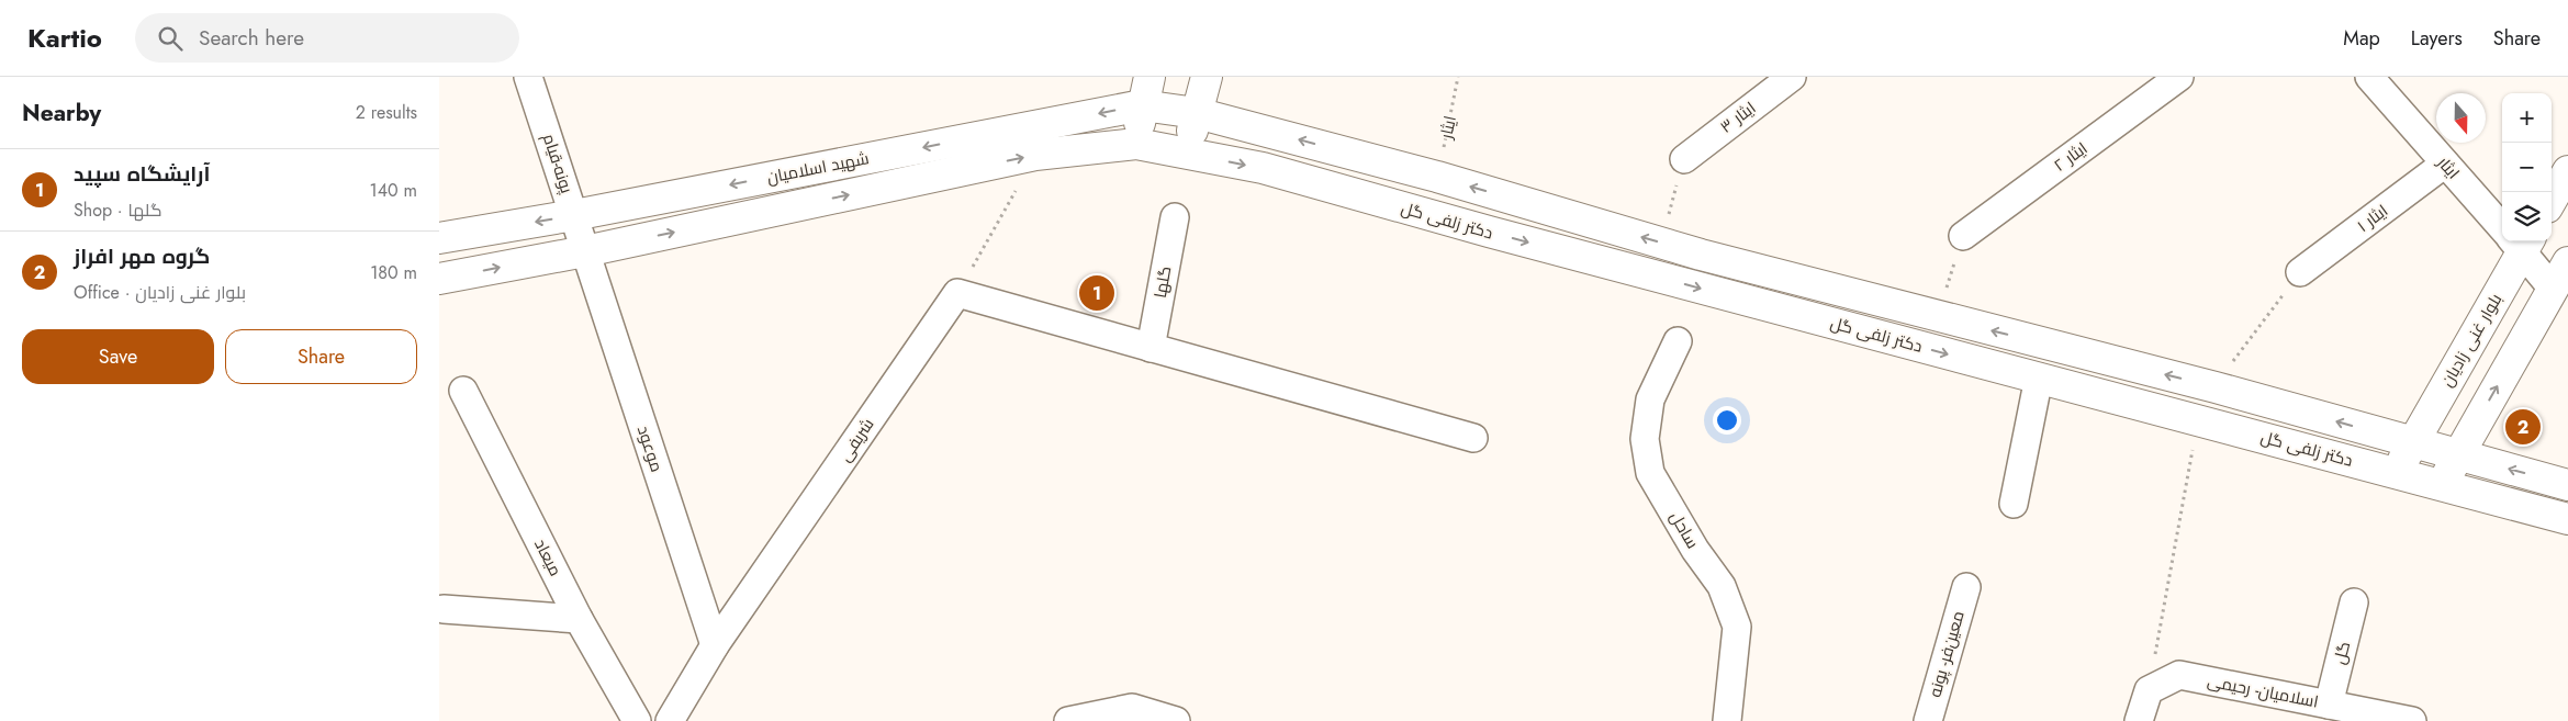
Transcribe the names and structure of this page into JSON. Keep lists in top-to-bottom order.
{
  "streets": {
    "main road": ["شهید اسلامیان", "دکتر زلفی گل", "بلوار غنی زادیان"],
    "street": [
      "ایثار ۳",
      "ایثار",
      "ایثار ۲",
      "پونه-قیام",
      "ایثار ۱",
      "گلها",
      "شریفی",
      "موعود",
      "ساحل",
      "میعاد",
      "گل",
      "معین‌فر- پونه",
      "اسلامیان- رحیمی"
    ]
  },
  "crossings": [
    ["ایثار", "ایثار ۱"],
    ["ایثار", "دکتر زلفی گل"],
    ["پونه-قیام", "شهید اسلامیان"],
    ["پونه-قیام", "موعود"],
    ["شهید اسلامیان", "دکتر زلفی گل"],
    ["شهید اسلامیان", "موعود"],
    ["دکتر زلفی گل", "بلوار غنی زادیان"],
    ["شریفی", "موعود"],
    ["گل", "اسلامیان- رحیمی"]
  ],
  "north": "bottom",
  "page": {
    "header": "Kartio",
    "search": "Search here",
    "nav": ["Map", "Layers", "Share"],
    "heading": ["Nearby", "2 results"],
    "map_buttons": ["+", "−"],
    "list": [
      {
        "mark": "1",
        "name": "آرایشگاه سپید",
        "note": "Shop · گلها",
        "value": "140 m"
      },
      {
        "mark": "2",
        "name": "گروه مهر افراز",
        "note": "Office · بلوار غنی زادیان",
        "value": "180 m"
      }
    ],
    "pins": ["1", "2"],
    "buttons": ["Save", "Share"]
  }
}
